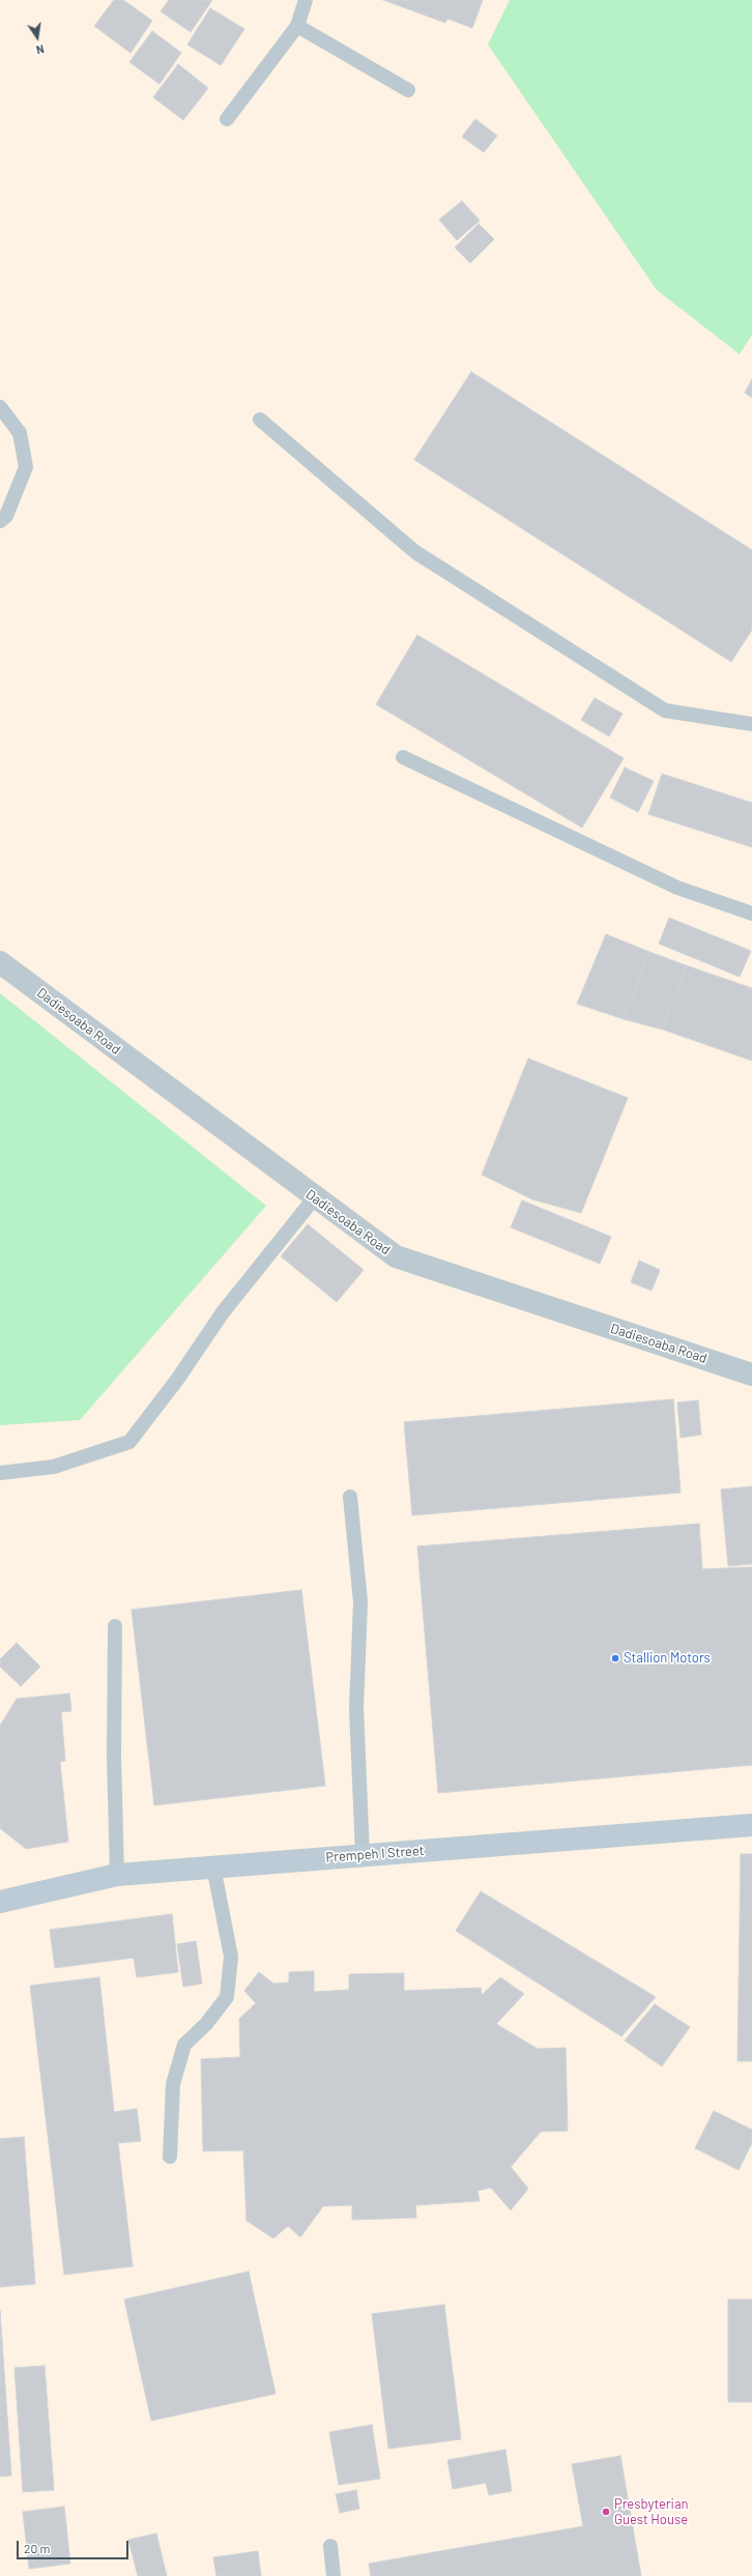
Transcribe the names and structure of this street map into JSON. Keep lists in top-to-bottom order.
{
  "streets": {
    "main road": ["Prempeh I Street"],
    "street": ["Dadiesoaba Road"]
  },
  "places": ["Stallion Motors", "Presbyterian Guest House"],
  "scale_bar": "20 m",
  "north": "bottom"
}
